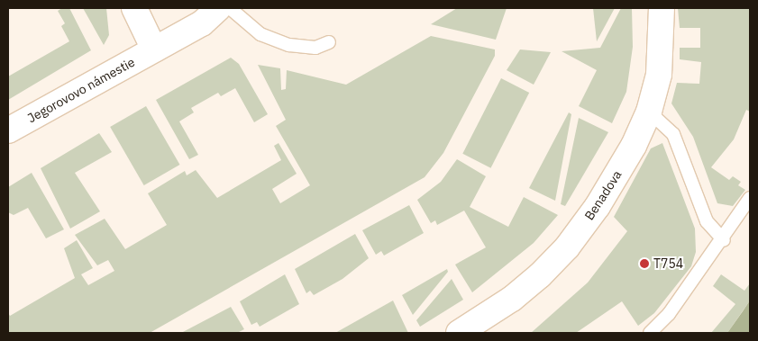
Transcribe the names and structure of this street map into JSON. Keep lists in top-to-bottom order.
{
  "streets": {
    "street": ["Jegorovovo námestie", "Benadova"]
  },
  "places": ["T754"]
}
